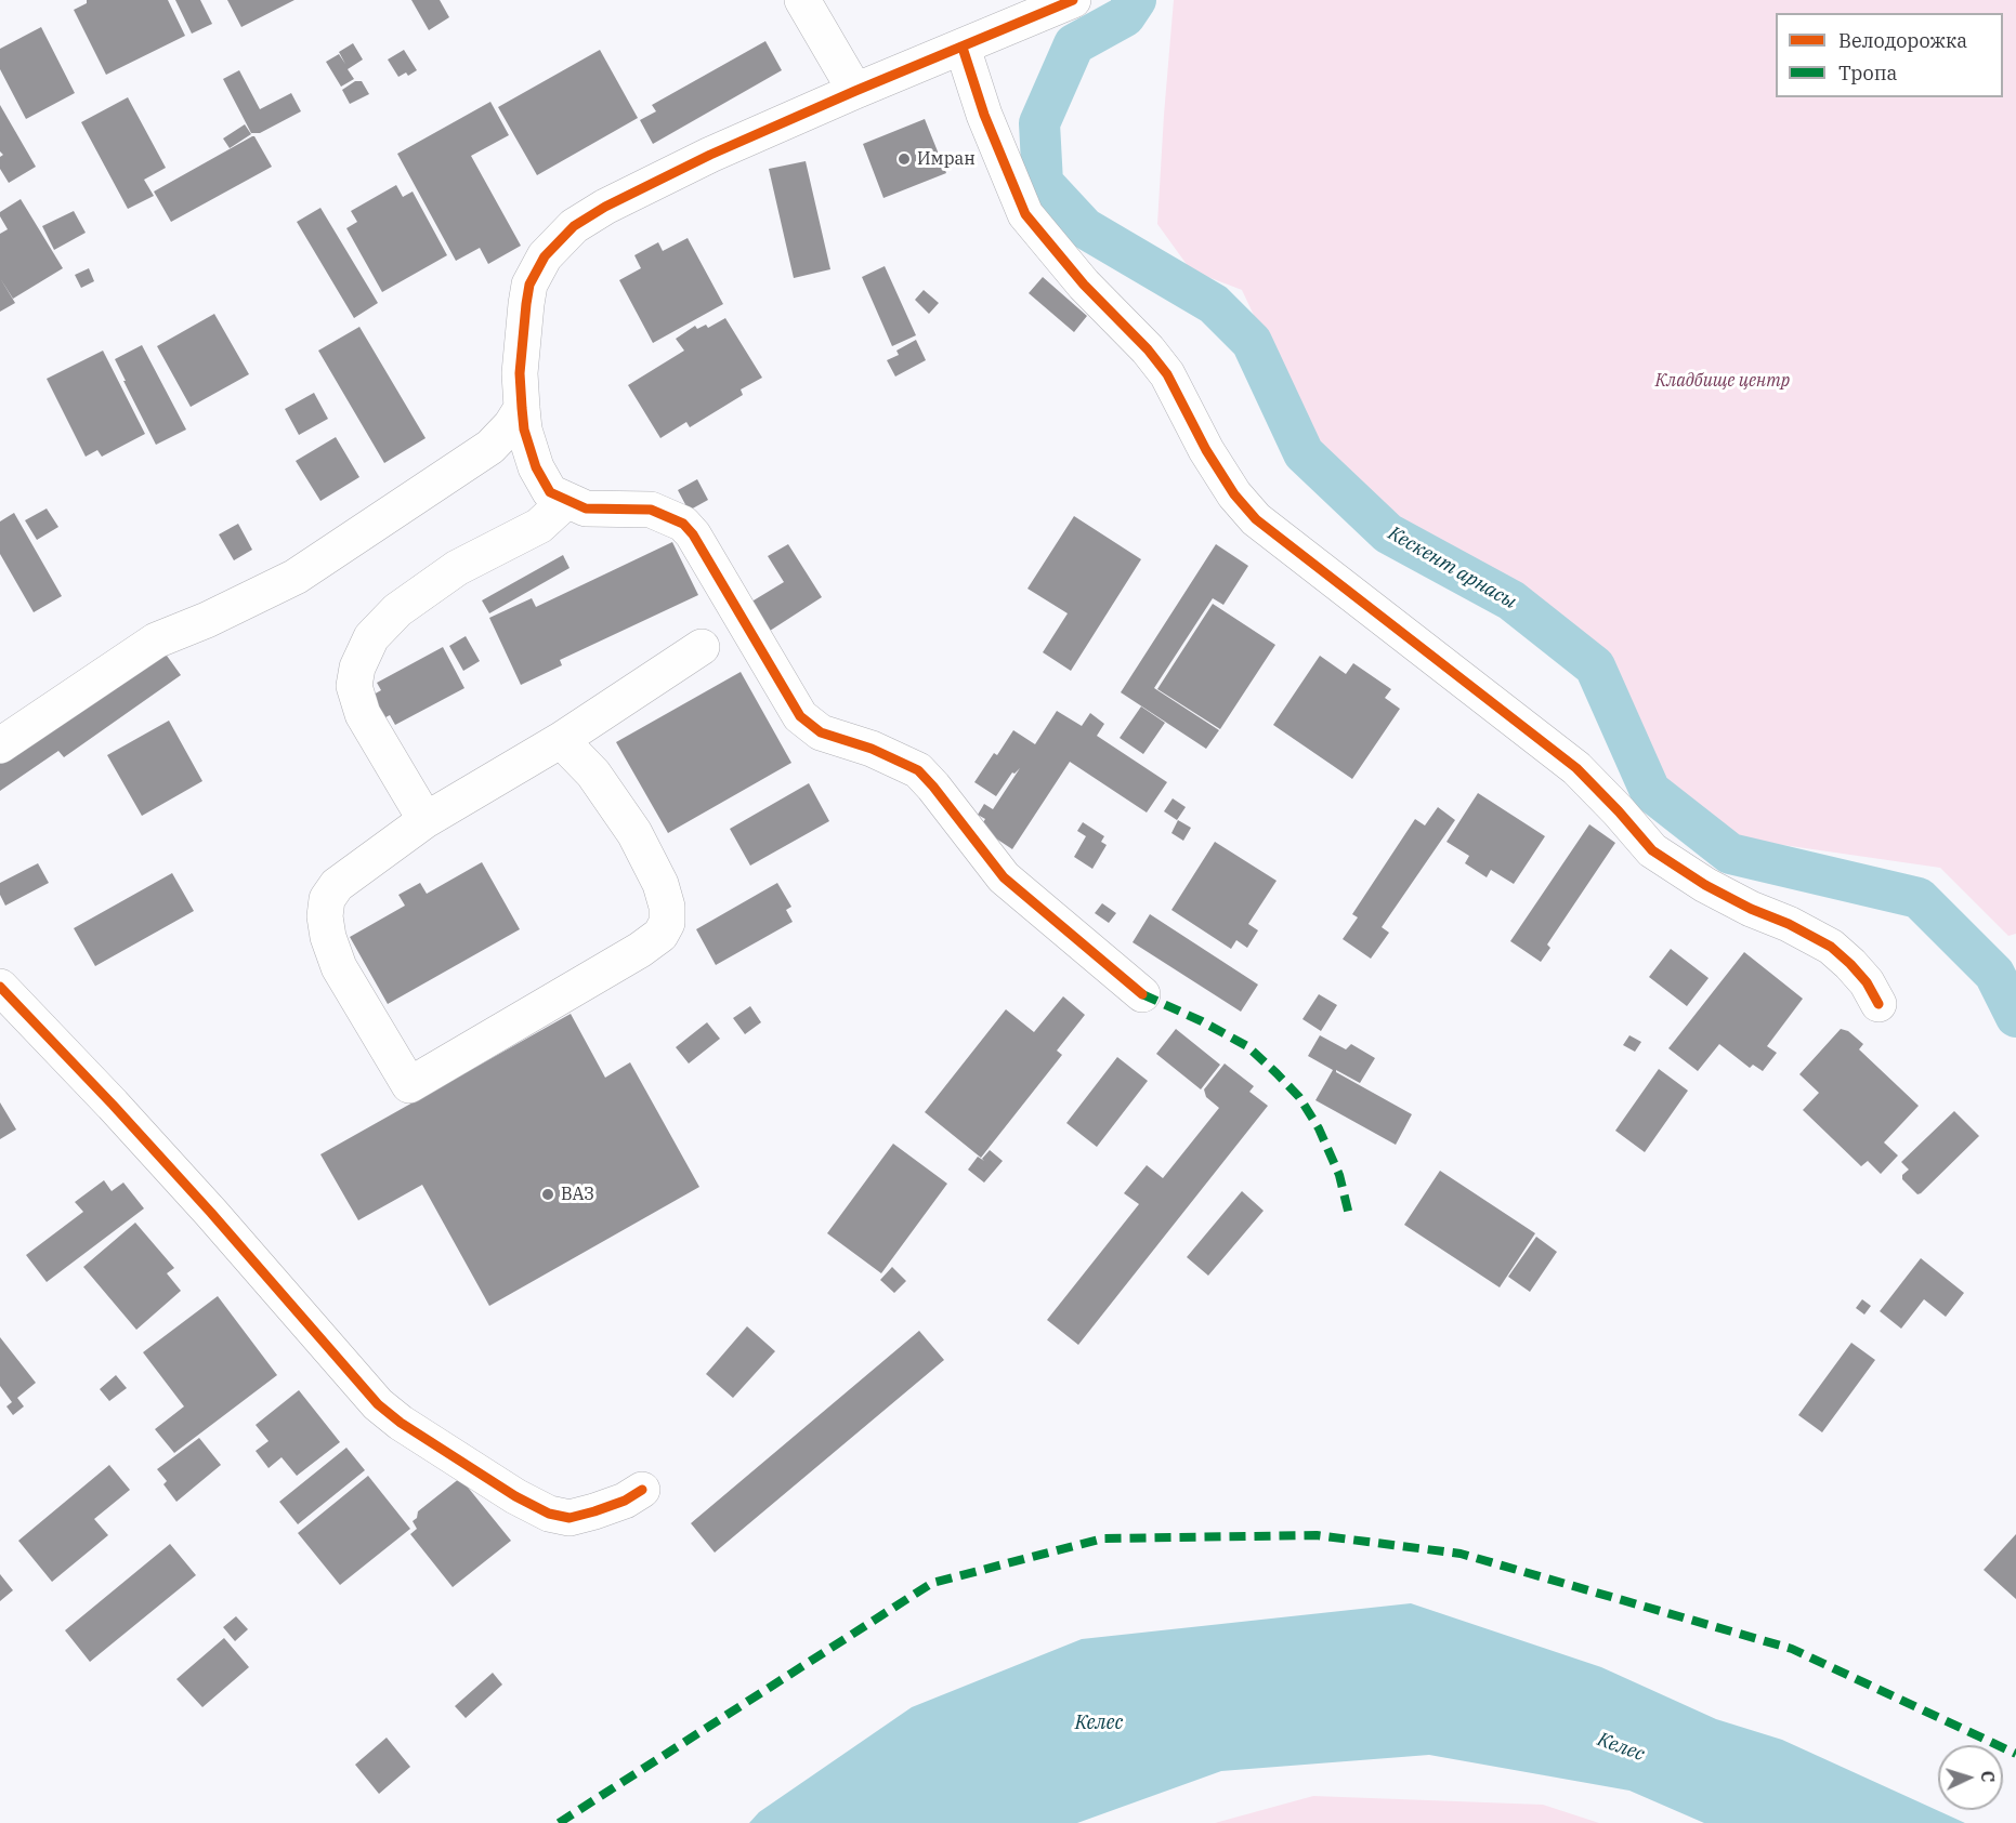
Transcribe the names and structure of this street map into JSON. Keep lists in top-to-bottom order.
{
  "water": ["Кескент арнасы", "Келес"],
  "parks": ["Кладбище центр"],
  "places": ["Имран", "ВАЗ"],
  "legend": ["Велодорожка", "Тропа"],
  "north": "right"
}
